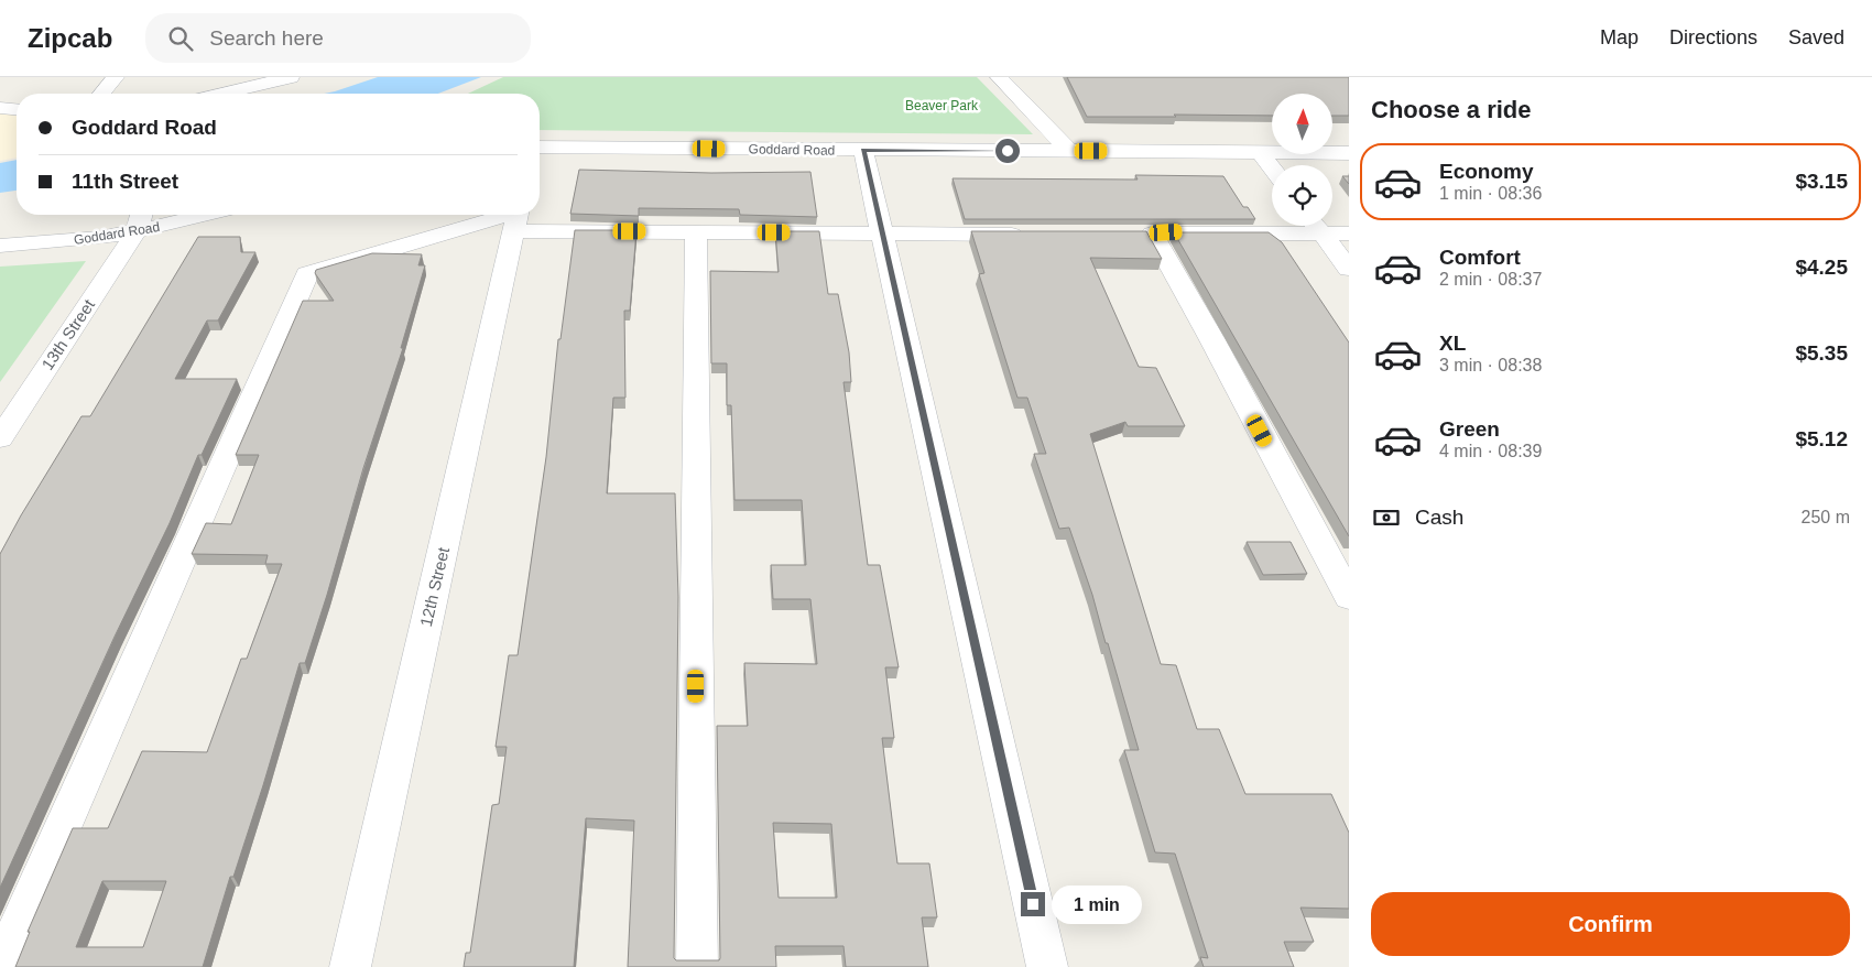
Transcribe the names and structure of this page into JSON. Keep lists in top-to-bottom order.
{
  "streets": {
    "street": ["Goddard Road", "13th Street", "12th Street"]
  },
  "crossings": [
    ["Goddard Road", "13th Street"]
  ],
  "parks": ["Beaver Park"],
  "north": "top",
  "page": {
    "header": "Zipcab",
    "search": "Search here",
    "nav": ["Map", "Directions", "Saved"],
    "heading": "Choose a ride",
    "banner": ["Goddard Road", "11th Street"],
    "list": [
      {
        "name": "Economy",
        "note": "1 min · 08:36",
        "value": "$3.15"
      },
      {
        "name": "Comfort",
        "note": "2 min · 08:37",
        "value": "$4.25"
      },
      {
        "name": "XL",
        "note": "3 min · 08:38",
        "value": "$5.35"
      },
      {
        "name": "Green",
        "note": "4 min · 08:39",
        "value": "$5.12"
      }
    ],
    "pay": ["Cash", "250 m"],
    "buttons": "Confirm",
    "bubble": "1 min"
  }
}
